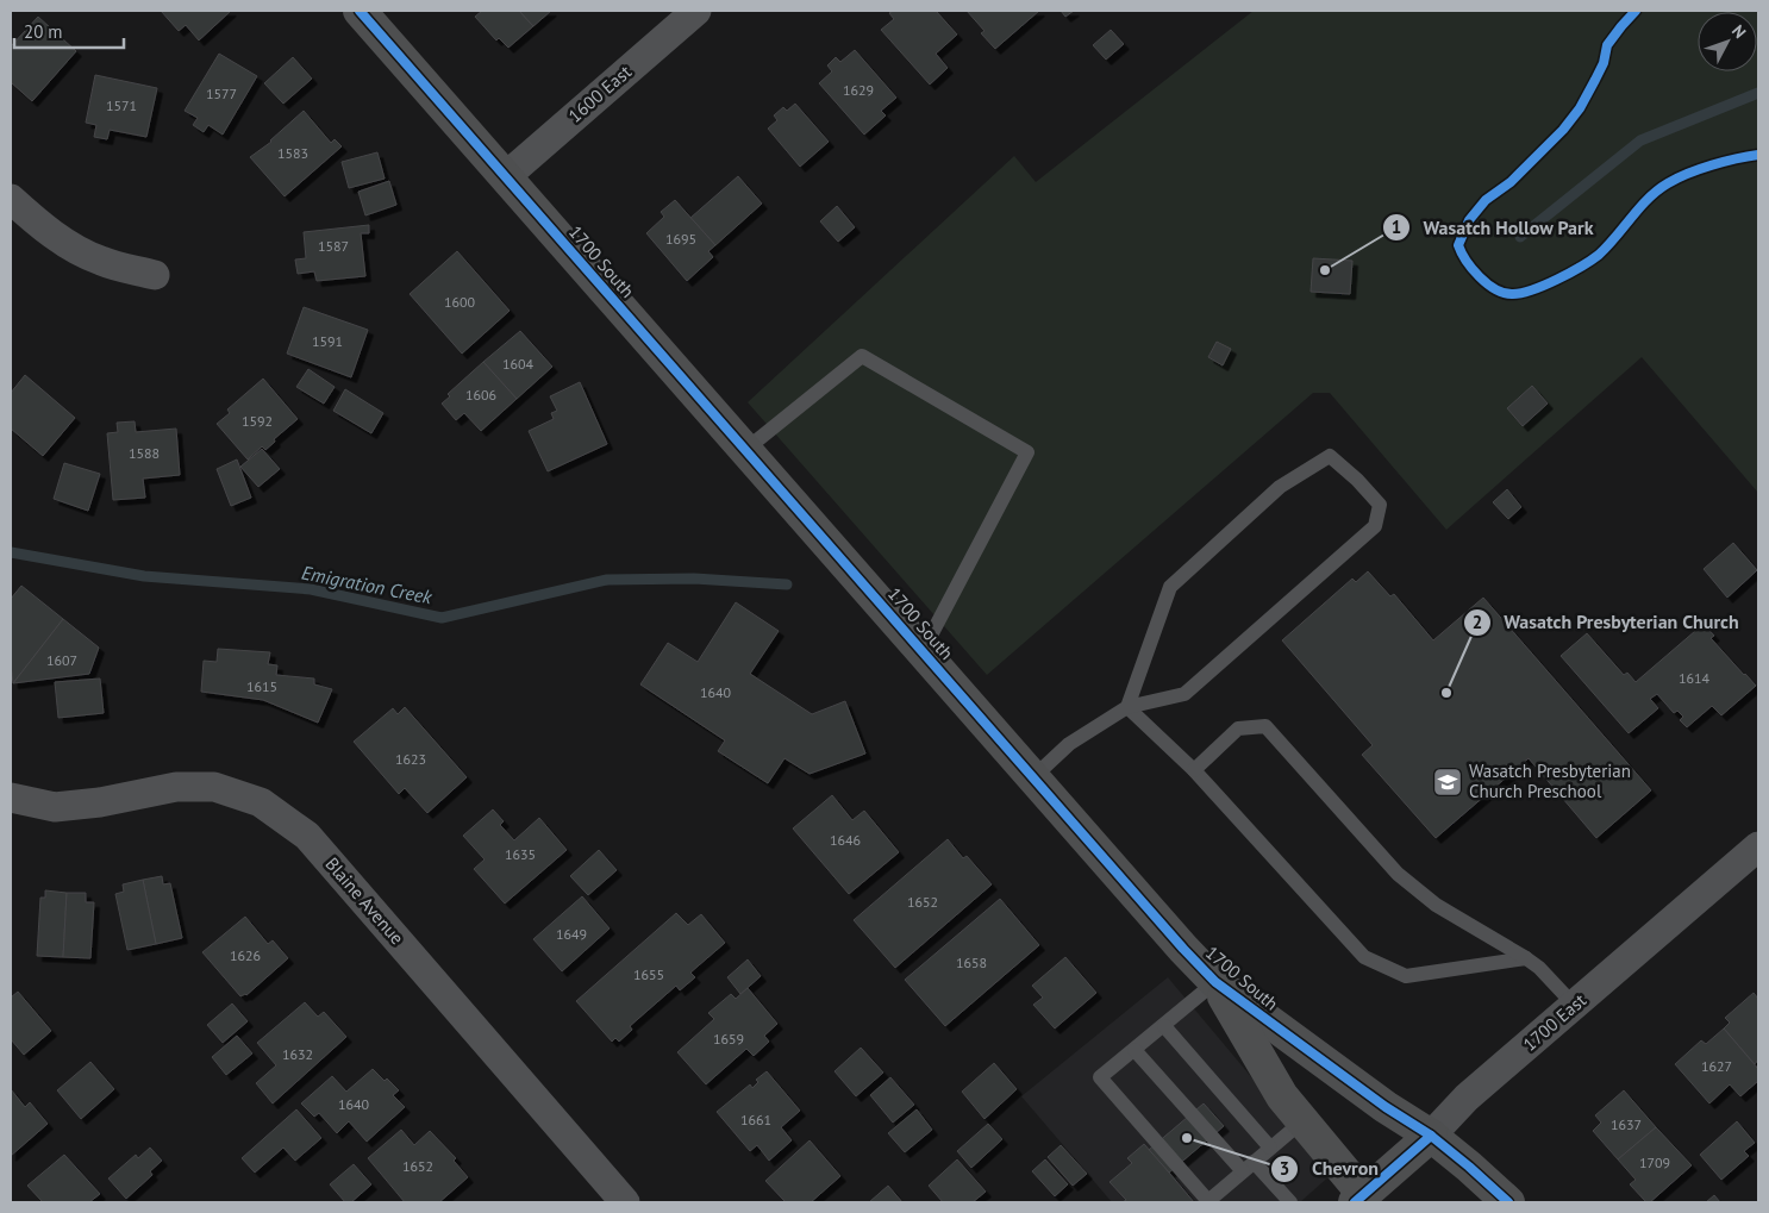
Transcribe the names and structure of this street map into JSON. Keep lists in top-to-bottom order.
{
  "streets": {
    "street": [
      "1600 East",
      "1700 South",
      "Blaine Avenue",
      "1700 East"
    ]
  },
  "crossings": [
    ["1600 East", "1700 South"],
    ["1700 South", "1700 East"]
  ],
  "water": ["Emigration Creek"],
  "places": {
    "other": ["Wasatch Hollow Park", "Wasatch Presbyterian Church", "Chevron"],
    "school or university": ["Wasatch Presbyterian Church Preschool"]
  },
  "house_numbers": [
    "1629",
    "1577",
    "1571",
    "1583",
    "1695",
    "1587",
    "1600",
    "1591",
    "1604",
    "1606",
    "1592",
    "1588",
    "1607",
    "1614",
    "1615",
    "1640",
    "1623",
    "1646",
    "1635",
    "1652",
    "1649",
    "1626",
    "1658",
    "1655",
    "1659",
    "1632",
    "1627",
    "1640",
    "1661",
    "1637",
    "1709",
    "1652"
  ],
  "scale_bar": "20 m",
  "north": "top right"
}
